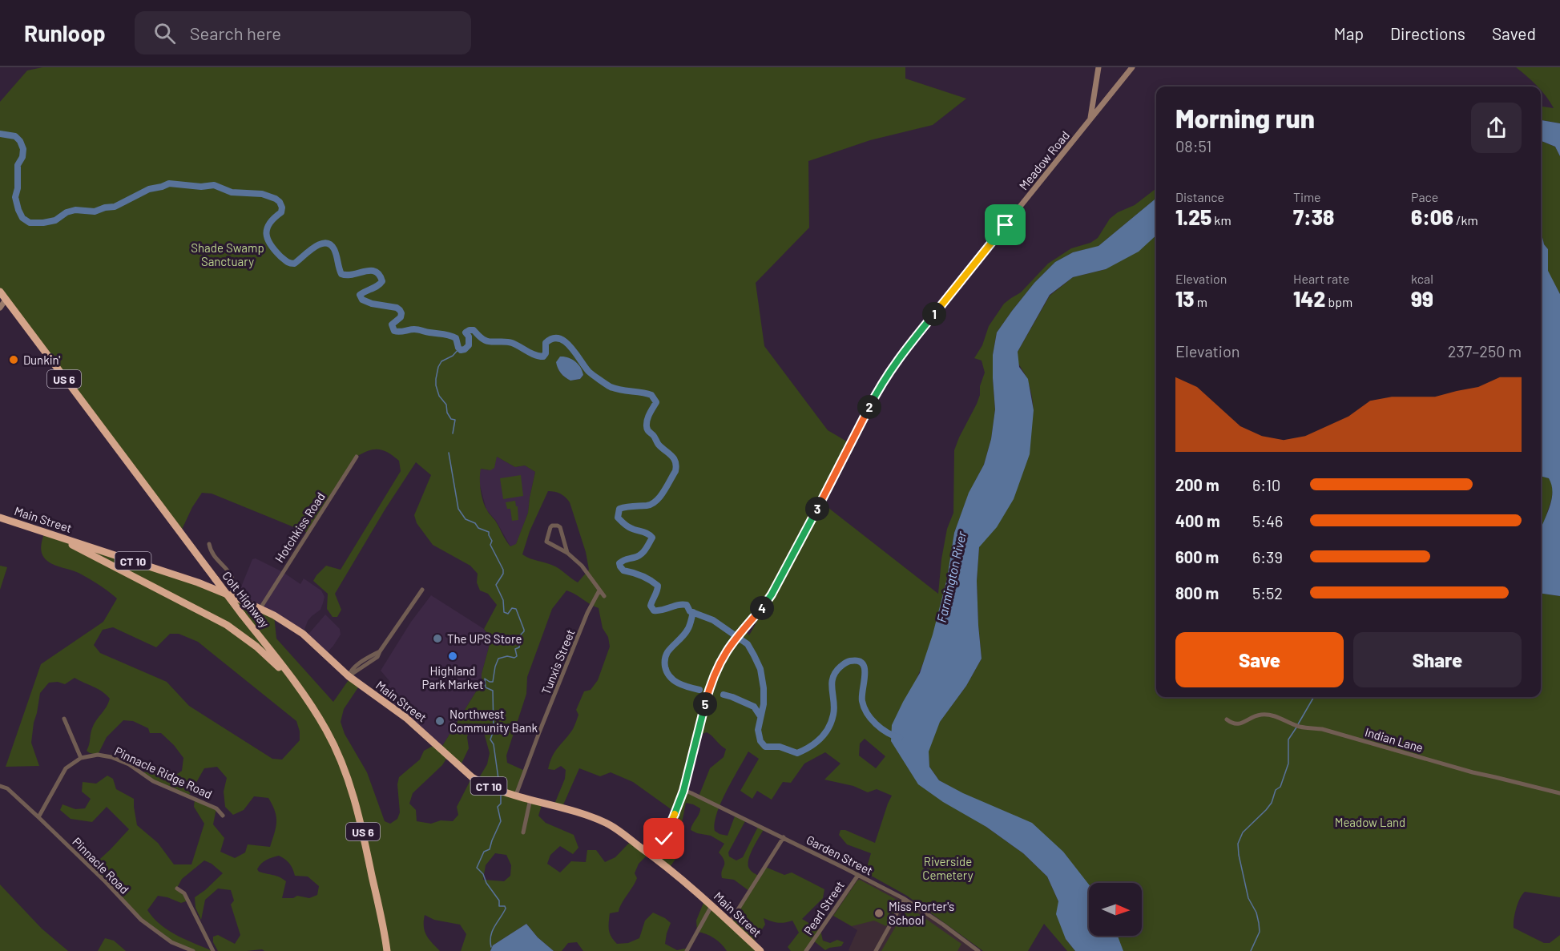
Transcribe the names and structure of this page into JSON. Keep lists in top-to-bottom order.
{
  "streets": {
    "highway": [
      "US 6",
      "Main Street",
      "CT 10",
      "Colt Highway"
    ],
    "street": [
      "Meadow Road",
      "Hotchkiss Road",
      "Tunxis Street",
      "Indian Lane",
      "Pinnacle Ridge Road",
      "Garden Street",
      "Pinnacle Road",
      "Pearl Street"
    ]
  },
  "crossings": [
    ["Meadow Road", "Main Street"],
    ["Meadow Road", "Garden Street"],
    ["US 6", "Colt Highway"],
    ["Main Street", "Hotchkiss Road"],
    ["Main Street", "Tunxis Street"],
    ["Garden Street", "Pearl Street"]
  ],
  "water": ["Farmington River"],
  "parks": ["Shade Swamp Sanctuary", "Meadow Land", "Riverside Cemetery"],
  "places": [
    "Dunkin'",
    "The UPS Store",
    "Highland Park Market",
    "Northwest Community Bank",
    "Miss Porter's School"
  ],
  "north": "right",
  "page": {
    "header": "Runloop",
    "search": "Search here",
    "nav": ["Map", "Directions", "Saved"],
    "heading": ["Morning run", "08:51"],
    "stats": [
      ["Distance", "1.25 km"],
      ["Time", "7:38"],
      ["Pace", "6:06 /km"],
      ["Elevation", "13 m"],
      ["Heart rate", "142 bpm"],
      ["kcal", "99"]
    ],
    "pins": [
      "1",
      "2",
      "3",
      "4",
      "5"
    ],
    "chart": ["Elevation", "237–250 m"],
    "list": [
      {
        "name": "200 m",
        "note": "6:10"
      },
      {
        "name": "400 m",
        "note": "5:46"
      },
      {
        "name": "600 m",
        "note": "6:39"
      },
      {
        "name": "800 m",
        "note": "5:52"
      }
    ],
    "buttons": ["Save", "Share"]
  }
}
